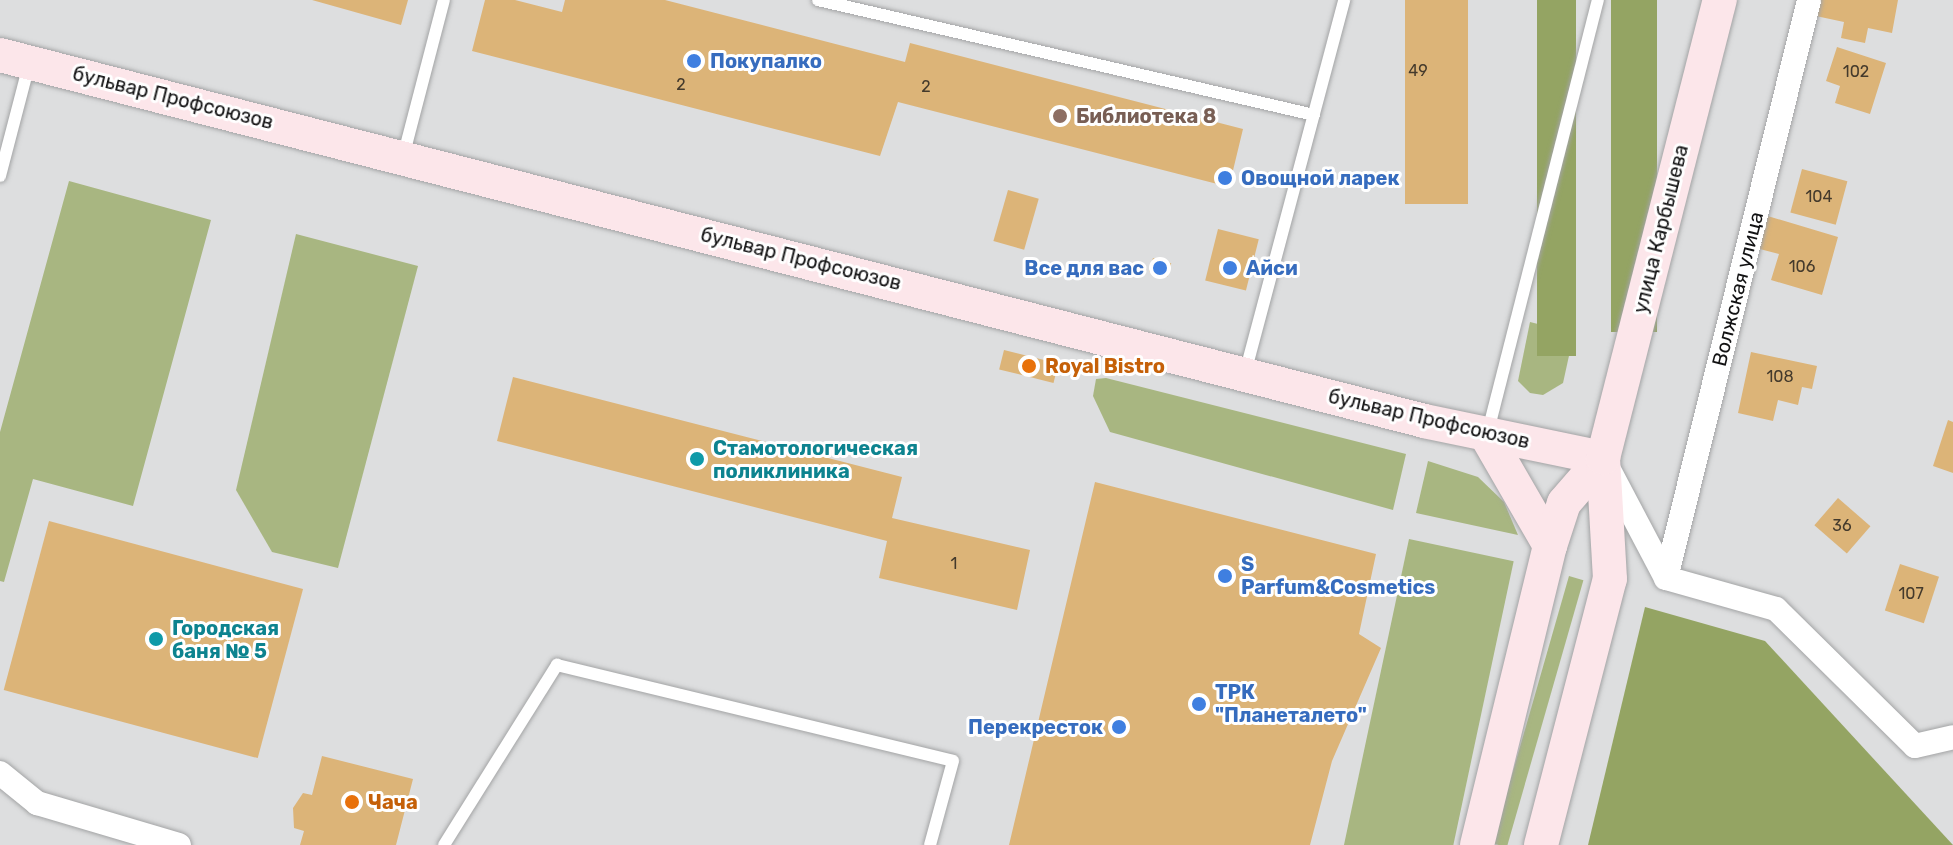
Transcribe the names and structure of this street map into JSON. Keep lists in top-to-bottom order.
{
  "streets": {
    "street": ["бульвар Профсоюзов", "улица Карбышева", "Волжская улица"]
  },
  "crossings": [
    ["бульвар Профсоюзов", "улица Карбышева"]
  ],
  "places": [
    "Покупалко",
    "Библиотека 8",
    "Овощной ларек",
    "Все для вас",
    "Айси",
    "Royal Bistro",
    "Стамотологическая поликлиника",
    "S Parfum&Cosmetics",
    "Городская баня № 5",
    "ТРК \"Планеталето\"",
    "Перекресток",
    "Чача"
  ],
  "house_numbers": [
    "49",
    "102",
    "2",
    "2",
    "104",
    "106",
    "108",
    "36",
    "1",
    "107"
  ]
}
